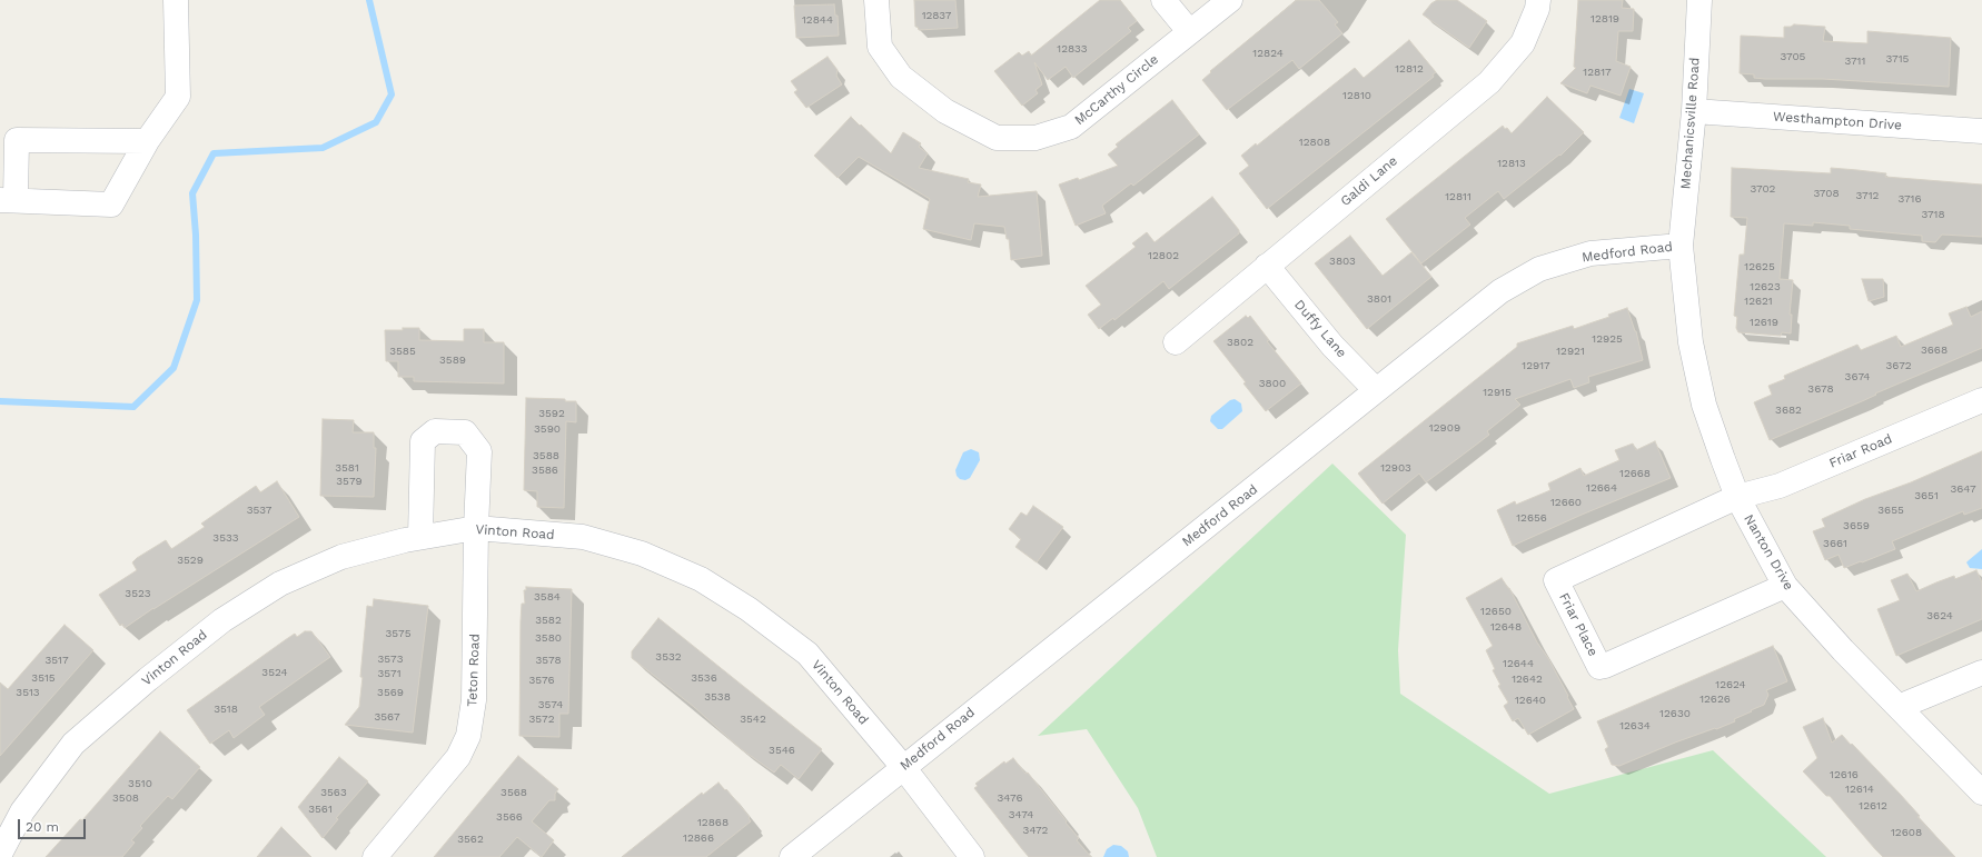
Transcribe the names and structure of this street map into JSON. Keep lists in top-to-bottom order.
{
  "streets": {
    "street": [
      "McCarthy Circle",
      "Westhampton Drive",
      "Mechanicsville Road",
      "Galdi Lane",
      "Medford Road",
      "Duffy Lane",
      "Friar Road",
      "Vinton Road",
      "Nanton Drive",
      "Friar Place",
      "Teton Road"
    ]
  },
  "crossings": [
    ["Westhampton Drive", "Mechanicsville Road"],
    ["Mechanicsville Road", "Medford Road"],
    ["Mechanicsville Road", "Nanton Drive"],
    ["Galdi Lane", "Duffy Lane"],
    ["Medford Road", "Duffy Lane"],
    ["Medford Road", "Vinton Road"],
    ["Medford Road", "Nanton Drive"],
    ["Friar Road", "Nanton Drive"],
    ["Friar Road", "Friar Place"],
    ["Vinton Road", "Teton Road"],
    ["Nanton Drive", "Friar Place"]
  ],
  "house_numbers": [
    "12837",
    "12819",
    "12844",
    "12833",
    "12824",
    "3705",
    "3715",
    "3711",
    "12812",
    "12817",
    "12810",
    "12808",
    "12813",
    "3702",
    "3708",
    "3712",
    "12811",
    "3716",
    "3718",
    "12802",
    "3803",
    "12625",
    "12623",
    "3801",
    "12621",
    "12619",
    "12925",
    "3802",
    "3668",
    "3585",
    "12921",
    "3589",
    "12917",
    "3672",
    "3674",
    "3800",
    "3678",
    "12915",
    "3682",
    "3592",
    "12909",
    "3590",
    "3588",
    "3581",
    "12903",
    "3586",
    "12668",
    "3579",
    "12664",
    "3647",
    "3651",
    "12660",
    "3537",
    "3655",
    "12656",
    "3659",
    "3533",
    "3661",
    "3529",
    "3523",
    "3584",
    "12650",
    "3624",
    "3582",
    "12648",
    "3575",
    "3580",
    "3532",
    "3573",
    "3517",
    "3578",
    "12644",
    "3524",
    "3571",
    "3515",
    "3536",
    "12642",
    "3576",
    "12624",
    "3513",
    "3569",
    "3538",
    "12626",
    "12640",
    "3574",
    "3518",
    "12630",
    "3567",
    "3572",
    "3542",
    "12634",
    "3546",
    "12616",
    "3510",
    "12614",
    "3563",
    "3568",
    "3508",
    "3476",
    "12612",
    "3561",
    "3474",
    "3566",
    "12868",
    "3472",
    "12608",
    "12866",
    "3562"
  ],
  "scale_bar": "20 m"
}
